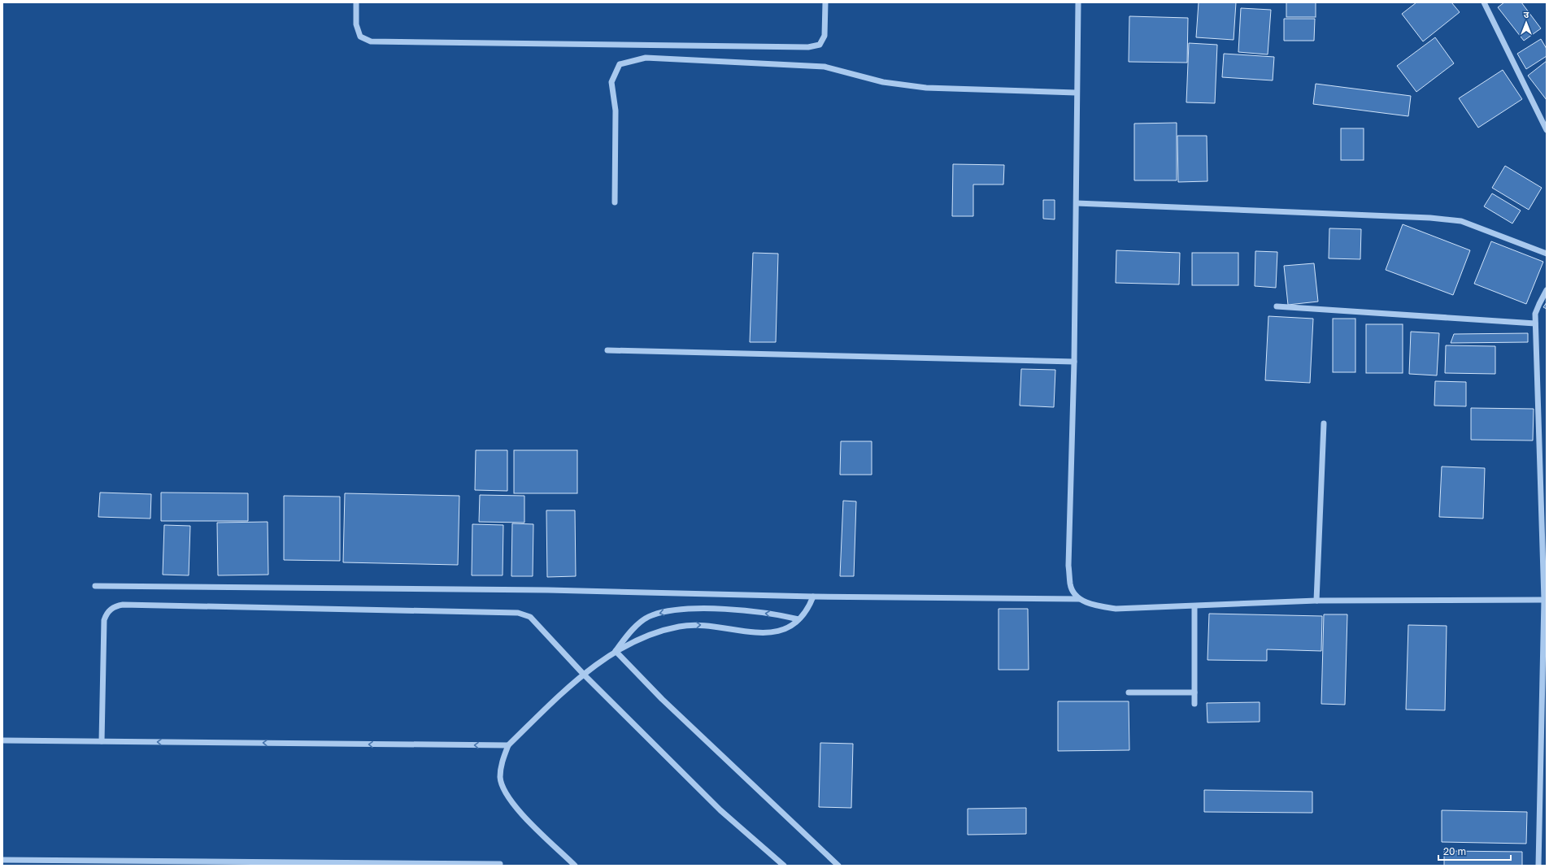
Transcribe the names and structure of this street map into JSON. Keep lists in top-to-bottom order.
{
  "scale_bar": "20 m",
  "north": "top"
}
